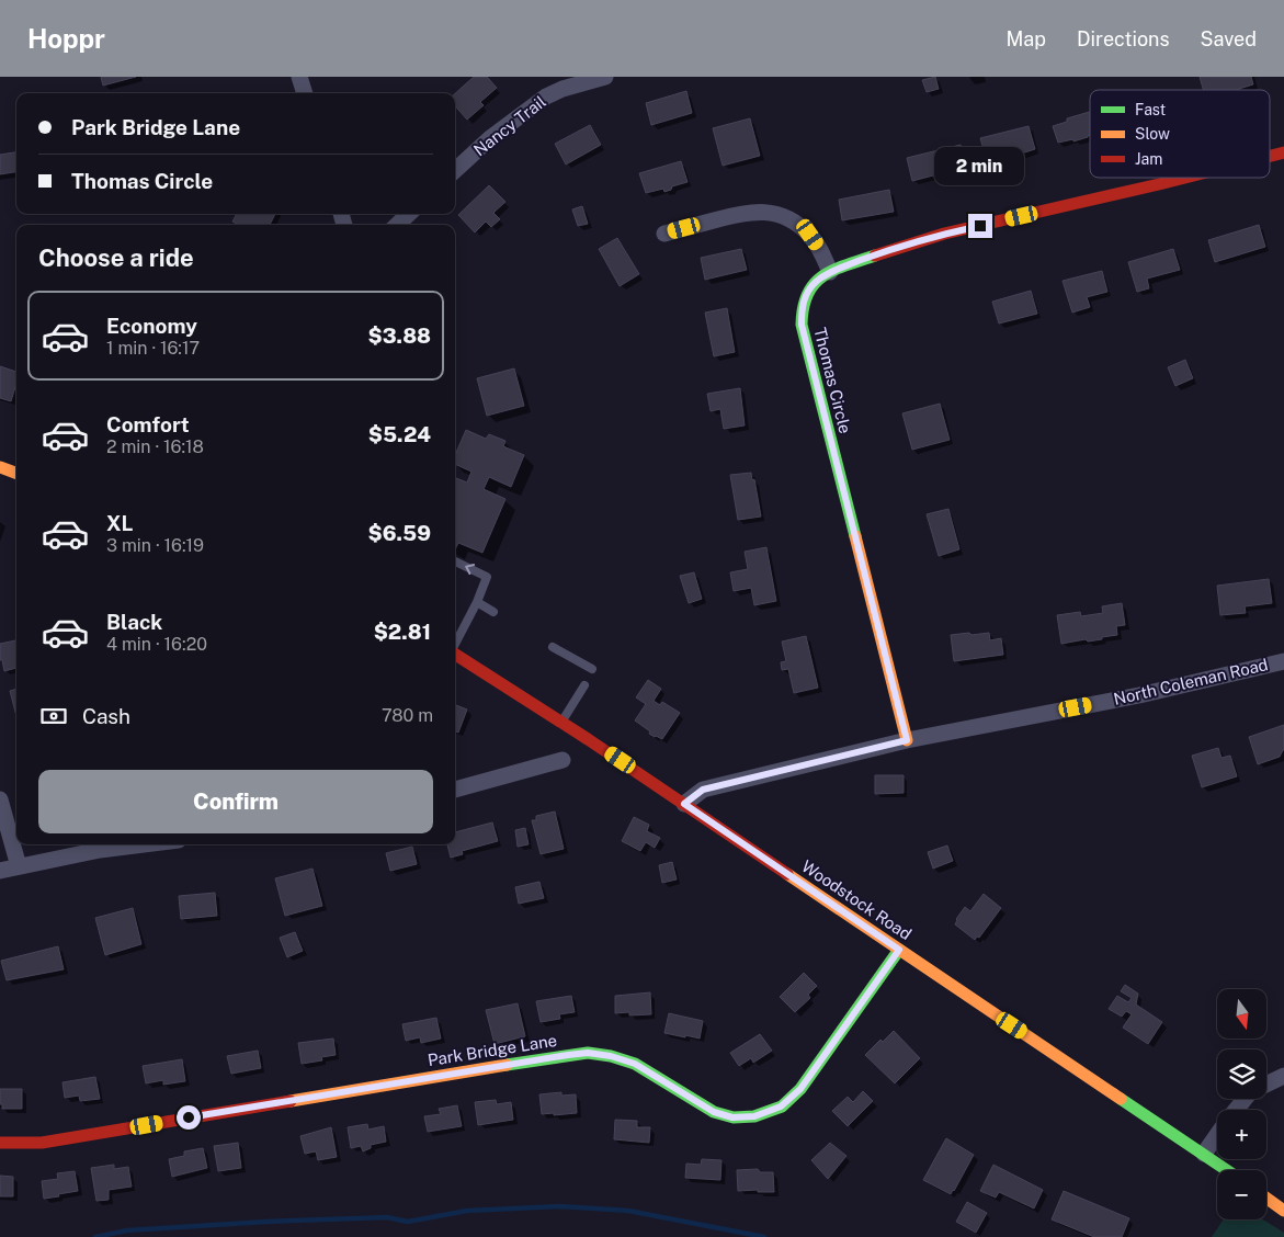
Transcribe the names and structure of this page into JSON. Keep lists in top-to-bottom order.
{
  "streets": {
    "street": [
      "Nancy Trail",
      "Thomas Circle",
      "North Coleman Road",
      "Woodstock Road",
      "Park Bridge Lane"
    ]
  },
  "crossings": [
    ["Thomas Circle", "North Coleman Road"],
    ["North Coleman Road", "Woodstock Road"],
    ["Woodstock Road", "Park Bridge Lane"]
  ],
  "legend": ["Fast", "Slow", "Jam"],
  "north": "bottom",
  "page": {
    "header": "Hoppr",
    "nav": ["Map", "Directions", "Saved"],
    "banner": ["Park Bridge Lane", "Thomas Circle"],
    "bubble": "2 min",
    "heading": "Choose a ride",
    "list": [
      {
        "name": "Economy",
        "note": "1 min · 16:17",
        "value": "$3.88"
      },
      {
        "name": "Comfort",
        "note": "2 min · 16:18",
        "value": "$5.24"
      },
      {
        "name": "XL",
        "note": "3 min · 16:19",
        "value": "$6.59"
      },
      {
        "name": "Black",
        "note": "4 min · 16:20",
        "value": "$2.81"
      }
    ],
    "pay": ["Cash", "780 m"],
    "buttons": "Confirm",
    "map_buttons": ["+", "−"]
  }
}
